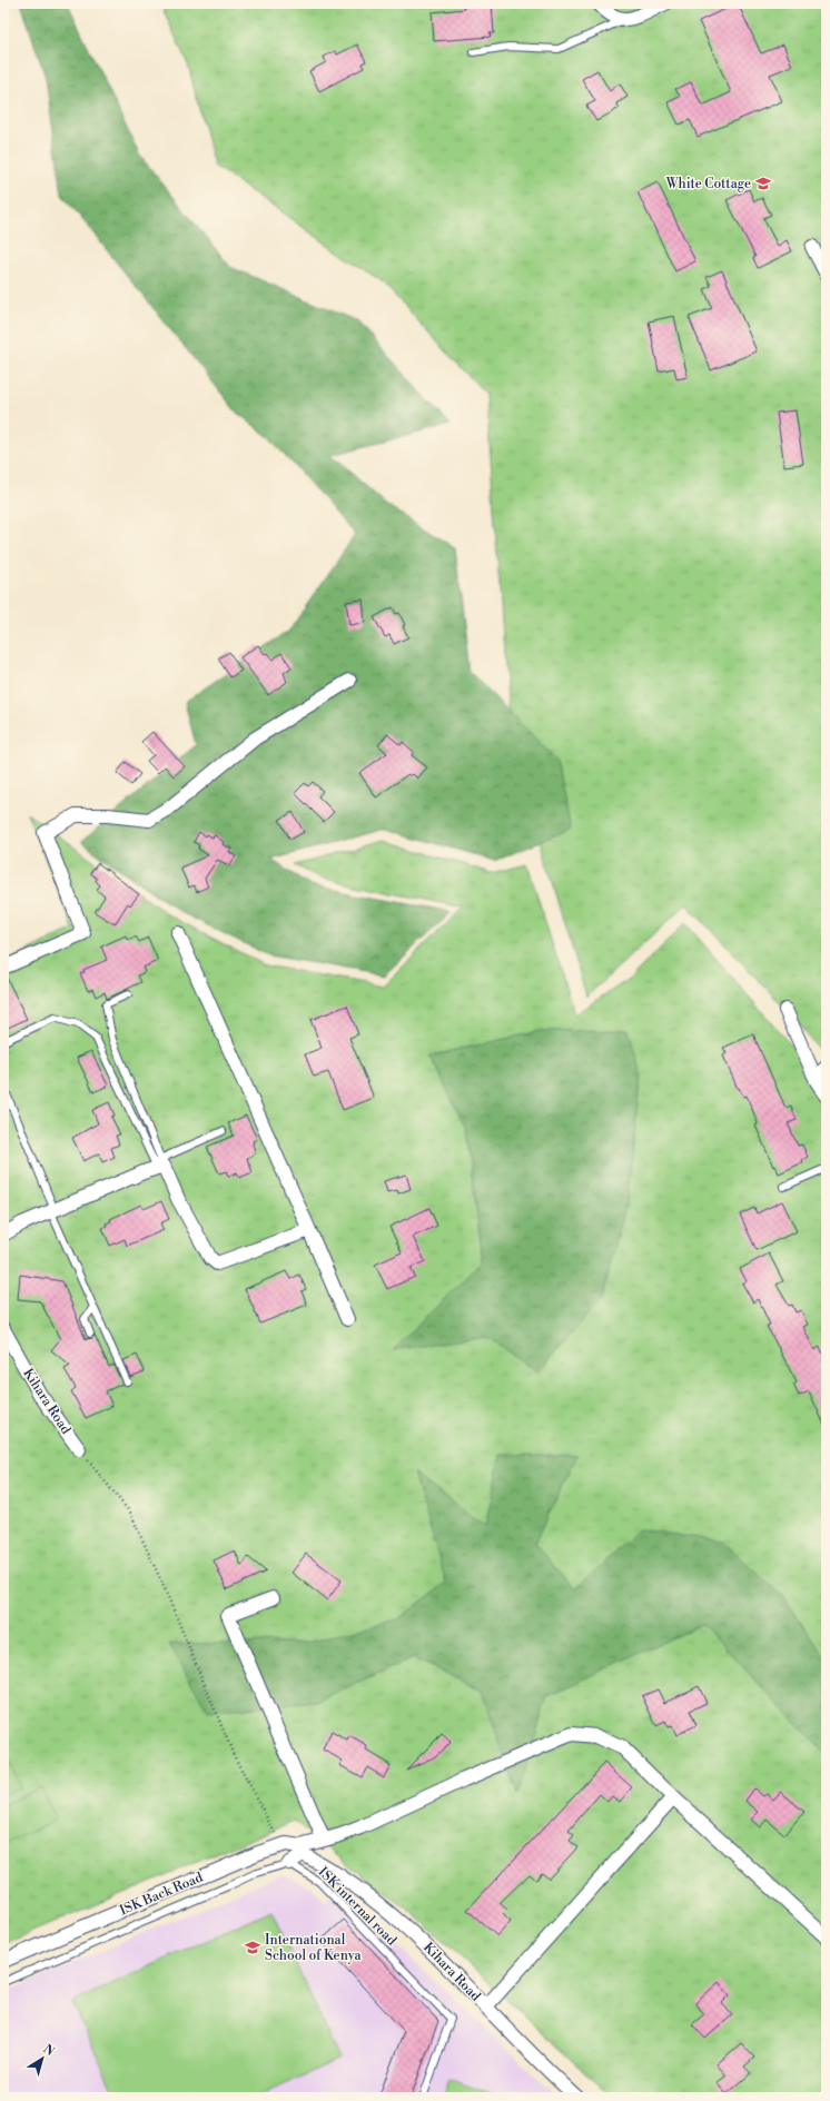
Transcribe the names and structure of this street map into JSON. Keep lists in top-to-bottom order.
{
  "streets": {
    "street": ["Kihara Road", "ISK Back Road"],
    "lane": ["ISK internal road"]
  },
  "crossings": [
    ["Kihara Road", "ISK Back Road"]
  ],
  "places": {
    "school or university": ["White Cottage", "International School of Kenya"]
  },
  "north": "top right"
}
